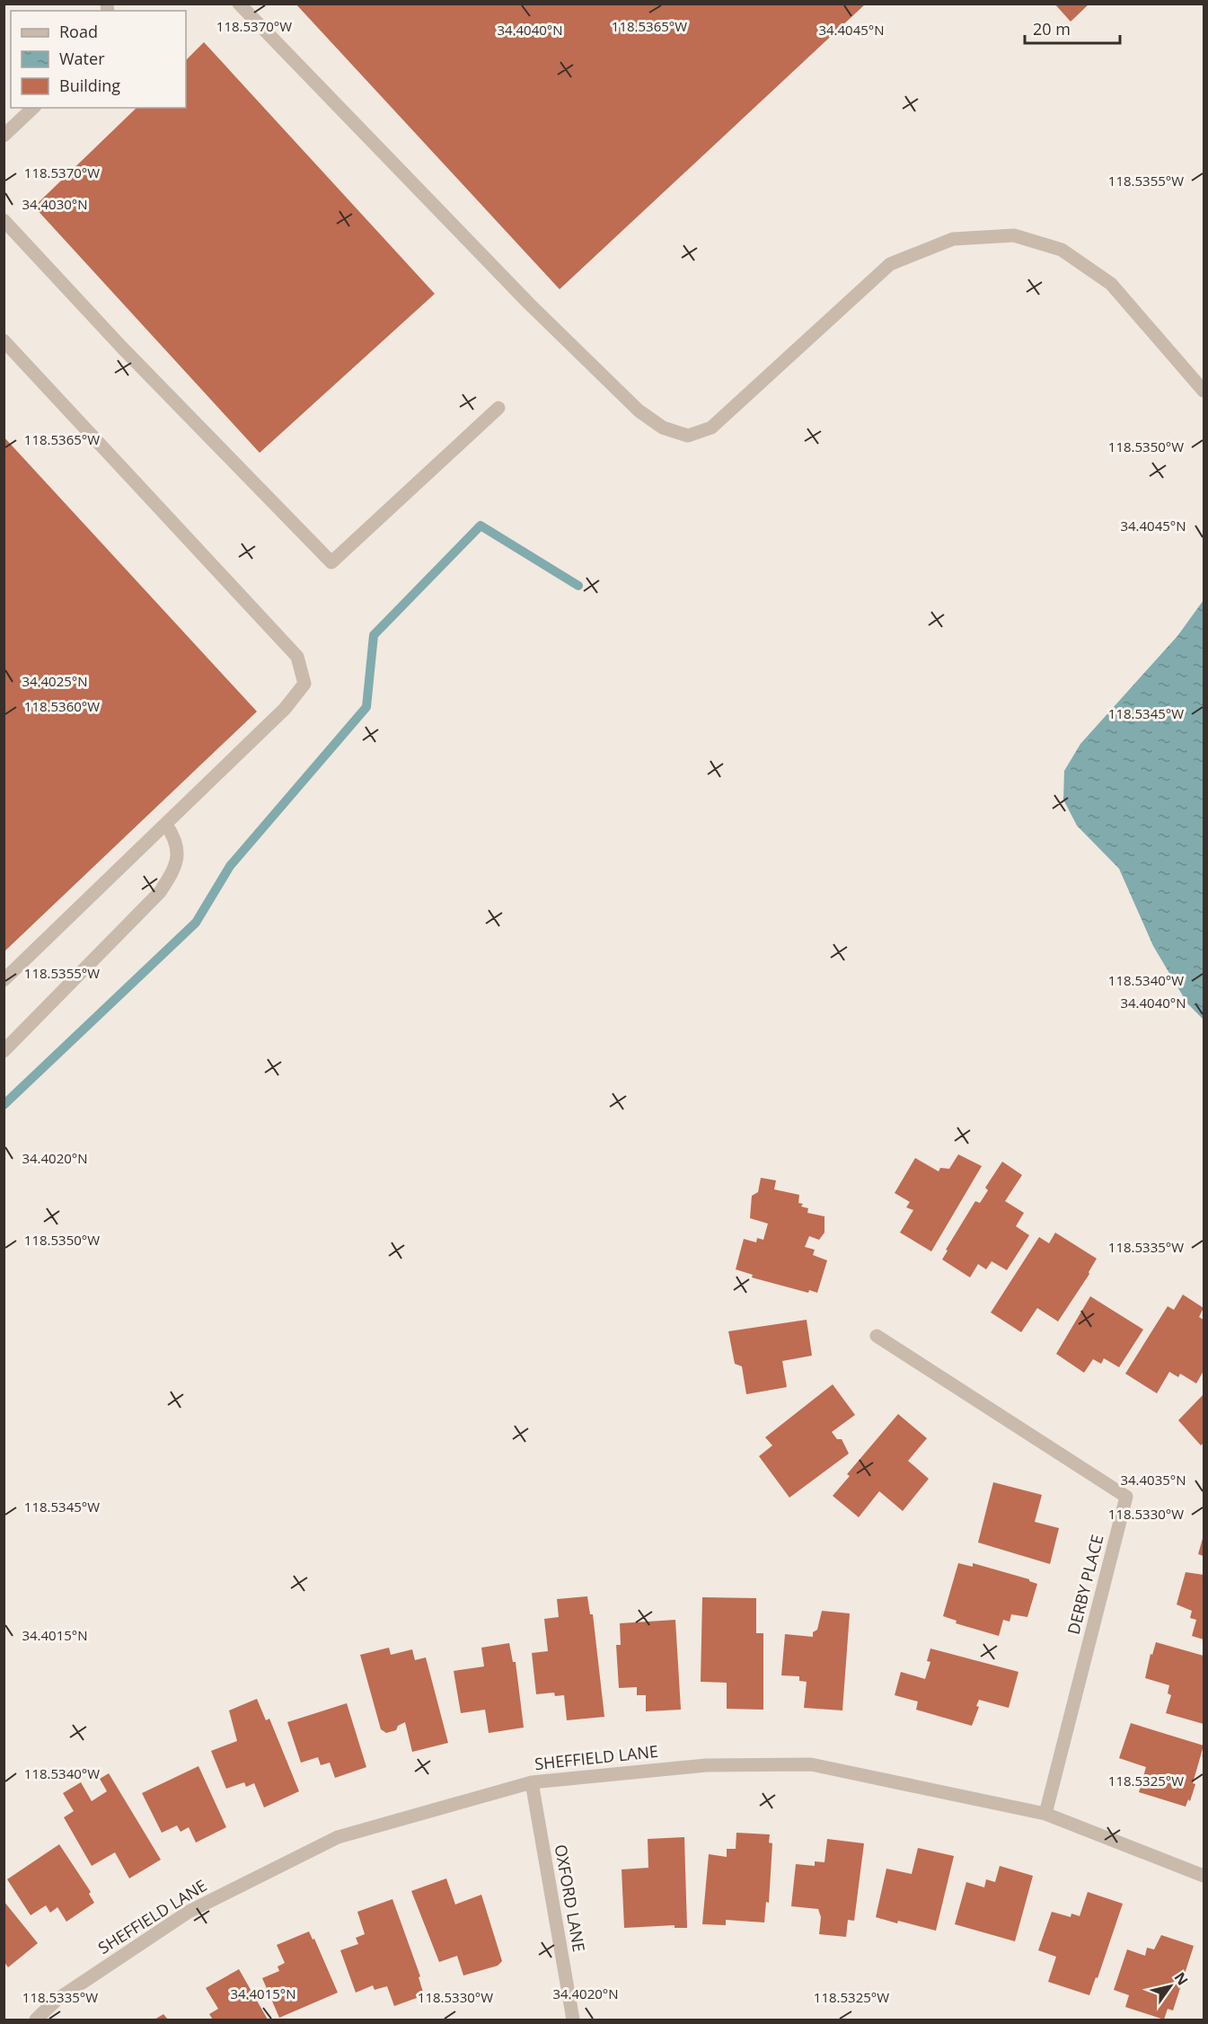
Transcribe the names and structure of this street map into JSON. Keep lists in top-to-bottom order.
{
  "streets": {
    "street": ["DERBY PLACE", "SHEFFIELD LANE", "OXFORD LANE"]
  },
  "crossings": [
    ["DERBY PLACE", "SHEFFIELD LANE"],
    ["SHEFFIELD LANE", "OXFORD LANE"]
  ],
  "legend": ["Road", "Water", "Building"],
  "scale_bar": "20 m",
  "north": "top right",
  "coordinates": [
    "118.5365°W",
    "118.5370°W",
    "34.4040°N",
    "34.4045°N",
    "118.5355°W",
    "34.4030°N",
    "118.5350°W",
    "34.4025°N",
    "118.5360°W",
    "118.5345°W",
    "118.5340°W",
    "34.4020°N",
    "118.5335°W",
    "34.4035°N",
    "118.5330°W",
    "34.4015°N",
    "118.5325°W"
  ]
}
